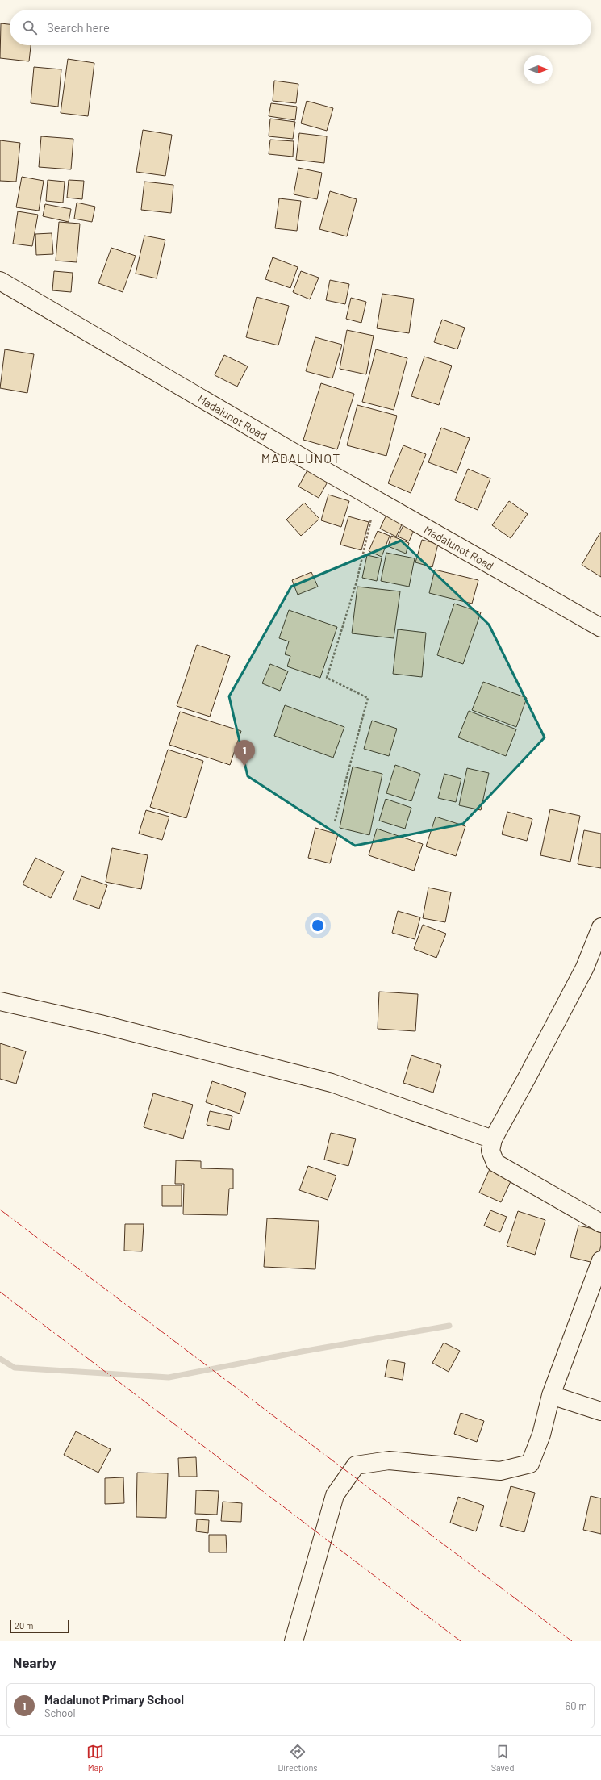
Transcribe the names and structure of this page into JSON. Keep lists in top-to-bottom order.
{
  "streets": {
    "street": ["Madalunot Road"]
  },
  "districts": ["MADALUNOT"],
  "scale_bar": "20 m",
  "north": "right",
  "page": {
    "search": "Search here",
    "pins": "1",
    "scale": "20 m",
    "heading": "Nearby",
    "list": [
      {
        "mark": "1",
        "name": "Madalunot Primary School",
        "note": "School",
        "value": "60 m"
      }
    ],
    "nav": ["Map", "Directions", "Saved"]
  }
}
